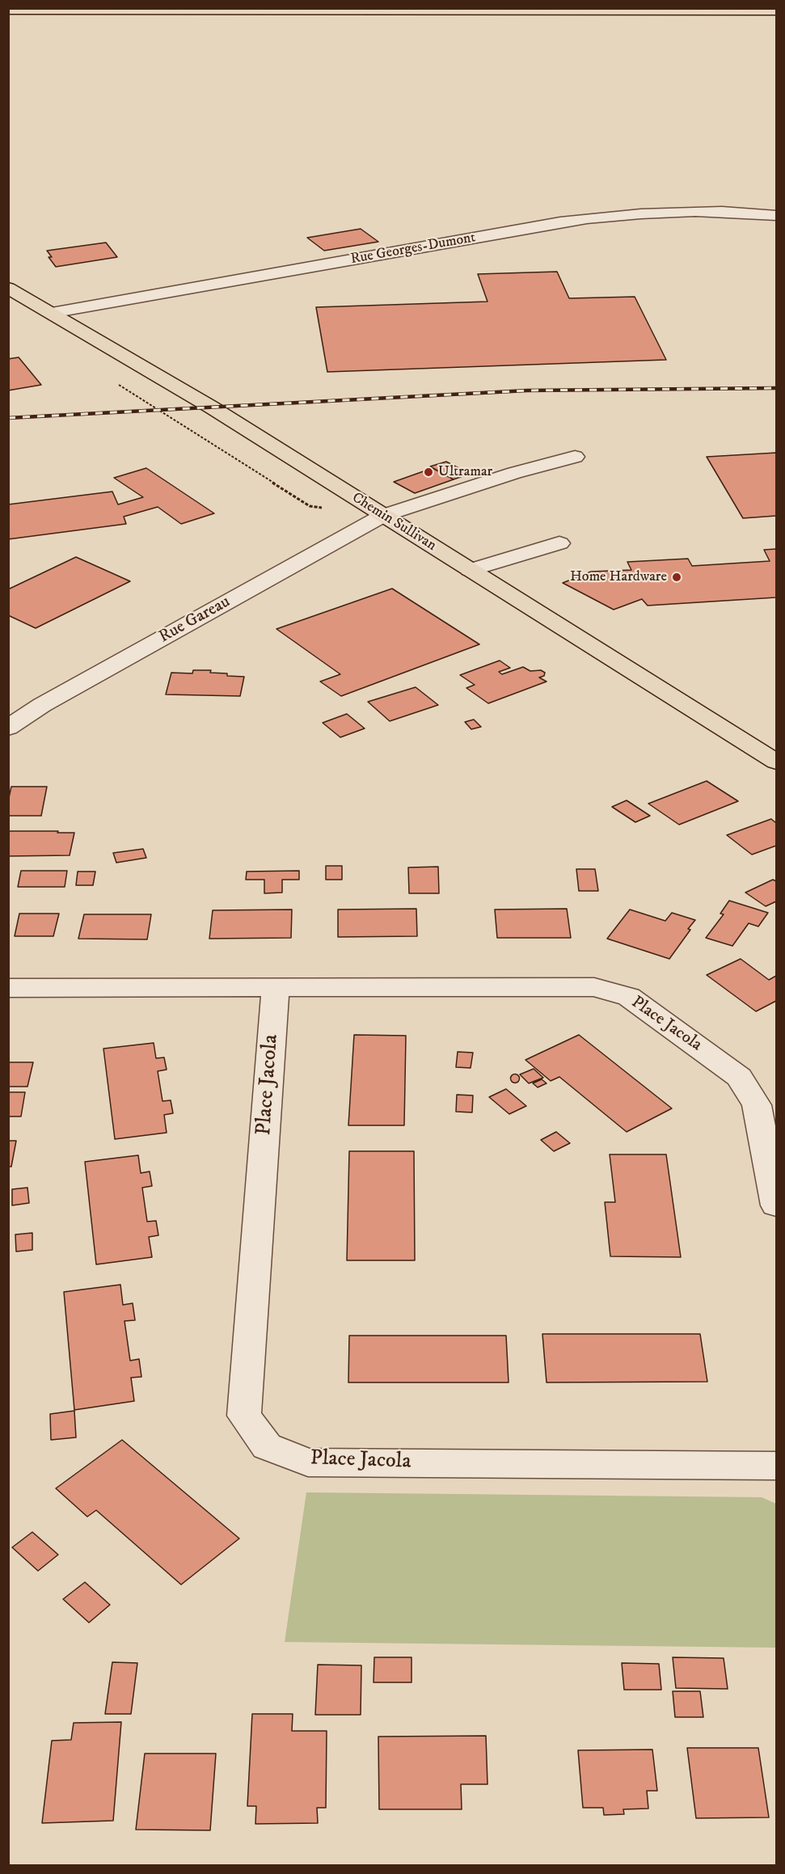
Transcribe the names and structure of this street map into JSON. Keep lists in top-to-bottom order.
{
  "streets": {
    "main road": ["Chemin Sullivan"],
    "street": ["Rue Georges-Dumont", "Rue Gareau", "Place Jacola"]
  },
  "crossings": [
    ["Rue Georges-Dumont", "Chemin Sullivan"],
    ["Chemin Sullivan", "Rue Gareau"]
  ],
  "places": ["Ultramar", "Home Hardware"]
}
